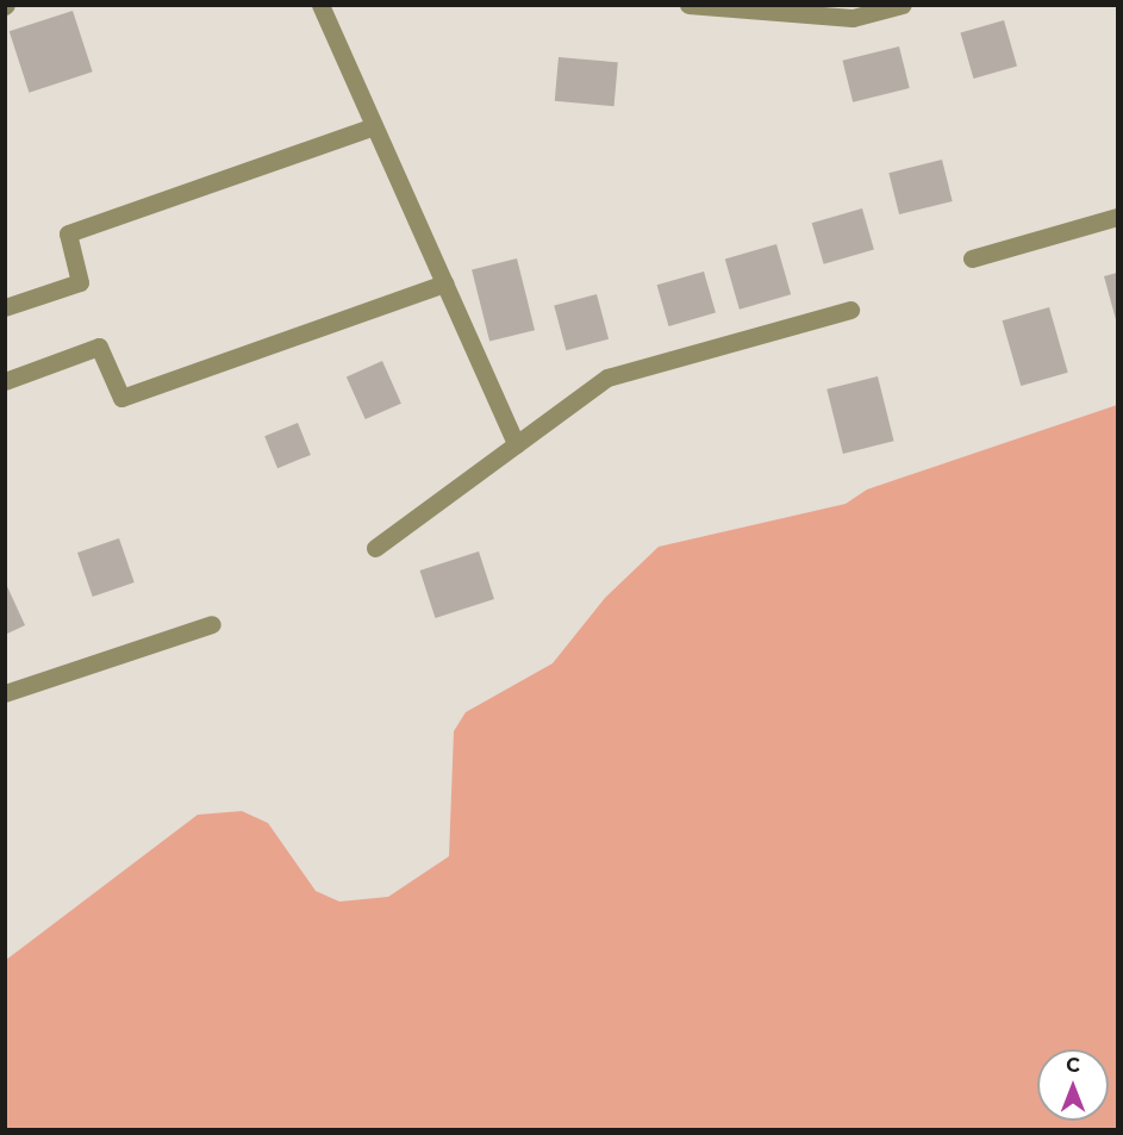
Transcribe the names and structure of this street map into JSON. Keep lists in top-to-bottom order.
{
  "north": "top"
}
